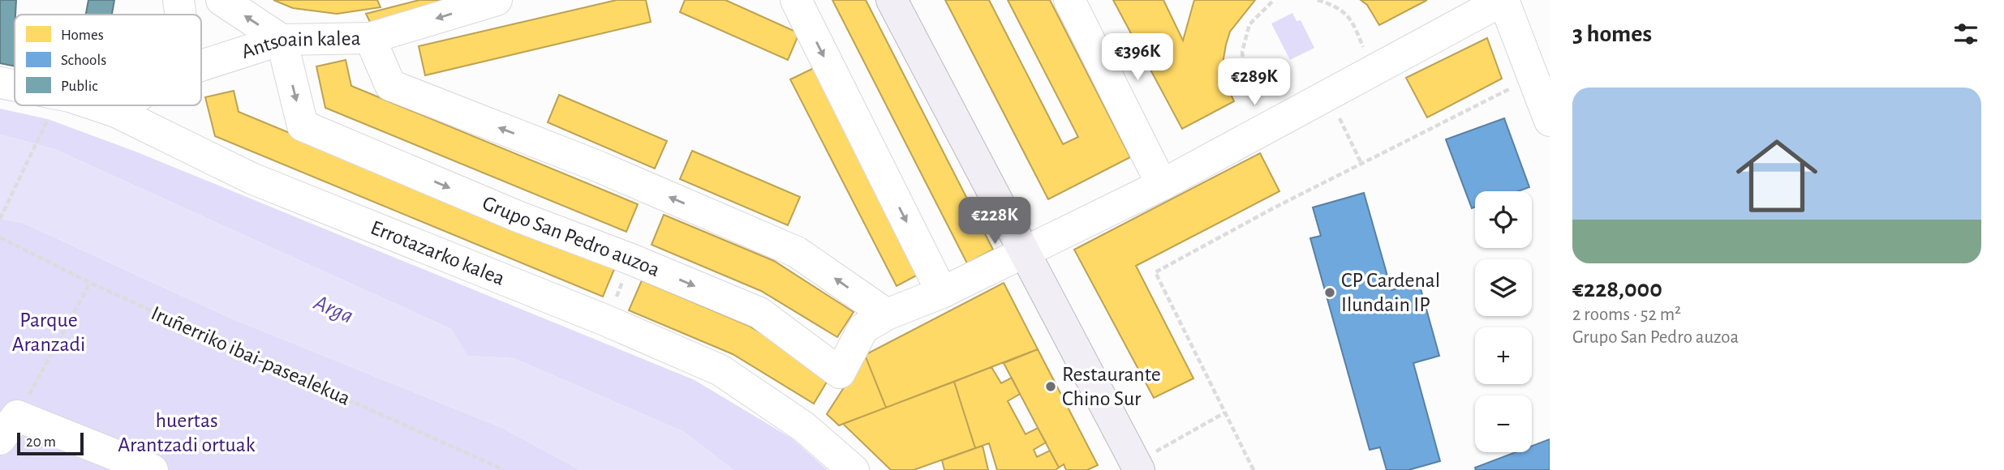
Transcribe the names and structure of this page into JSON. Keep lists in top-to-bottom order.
{
  "streets": {
    "street": ["Antsoain kalea", "Grupo San Pedro auzoa", "Errotazarko kalea"],
    "path": ["Iruñerriko ibai-pasealekua"]
  },
  "crossings": [
    ["Antsoain kalea", "Grupo San Pedro auzoa"],
    ["Antsoain kalea", "Errotazarko kalea"]
  ],
  "one_way": ["Antsoain kalea"],
  "water": ["Arga"],
  "parks": ["Parque Aranzadi", "huertas Arantzadi ortuak"],
  "places": ["CP Cardenal Ilundain IP", "Restaurante Chino Sur"],
  "legend": ["Homes", "Schools", "Public"],
  "scale_bar": "20 m",
  "page": {
    "heading": "3 homes",
    "price": ["€396K", "€289K", "€228K"],
    "list": [
      {
        "name": "€228,000",
        "note": "2 rooms · 52 m² · Grupo San Pedro auzoa"
      }
    ],
    "map_buttons": ["+", "−"],
    "scale": "20 m"
  }
}
